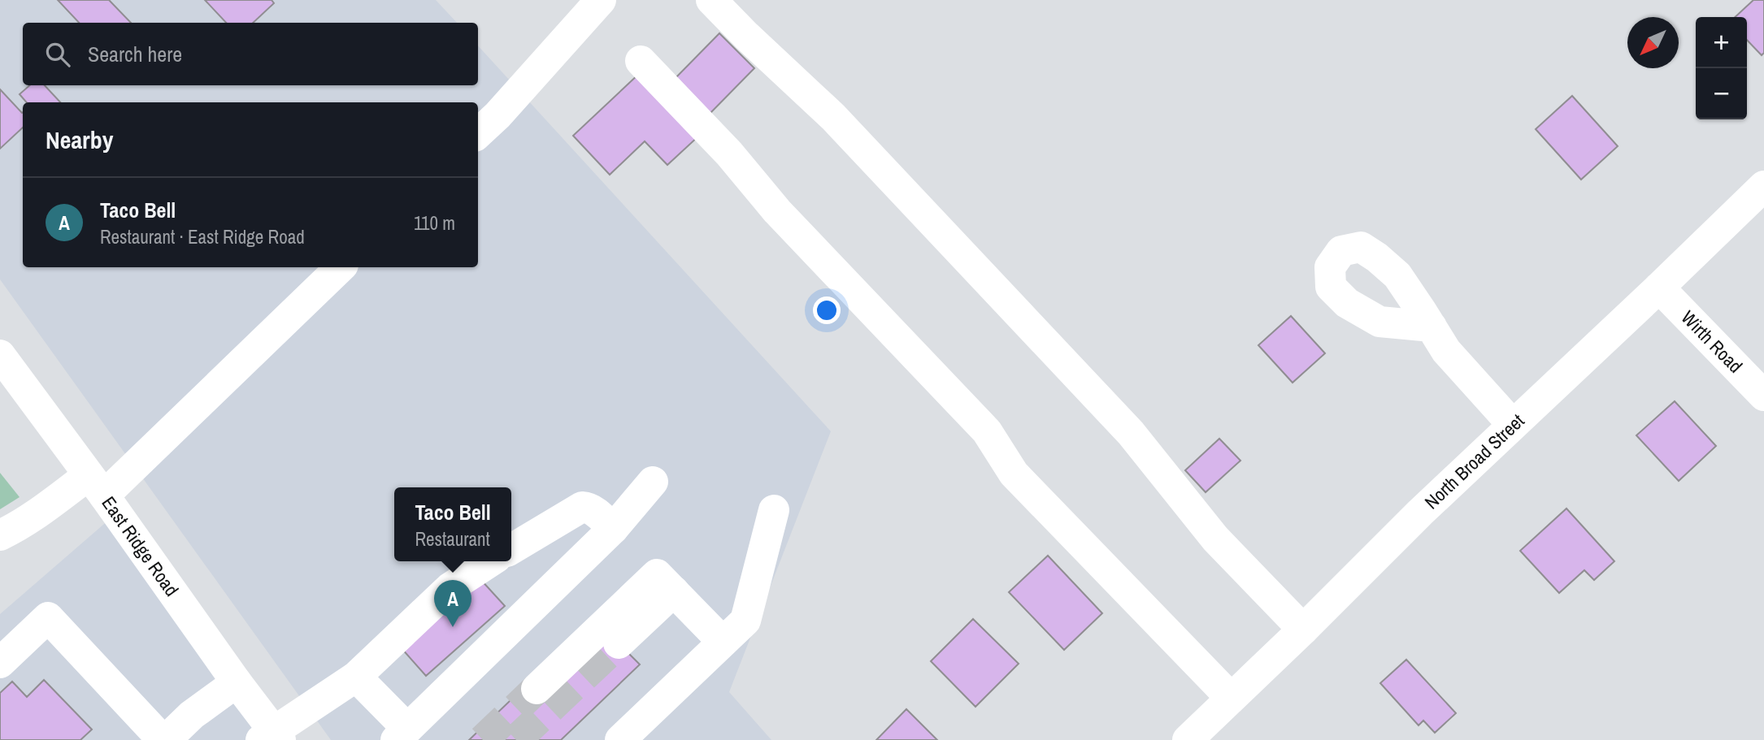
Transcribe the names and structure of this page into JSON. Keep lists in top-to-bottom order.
{
  "streets": {
    "street": ["Wirth Road", "North Broad Street", "East Ridge Road"]
  },
  "crossings": [
    ["Wirth Road", "North Broad Street"]
  ],
  "north": "bottom left",
  "page": {
    "map_buttons": ["+", "−"],
    "search": "Search here",
    "heading": "Nearby",
    "list": [
      {
        "mark": "A",
        "name": "Taco Bell",
        "note": "Restaurant · East Ridge Road",
        "value": "110 m"
      }
    ],
    "popup": ["Taco Bell", "Restaurant"],
    "pins": "A"
  }
}
